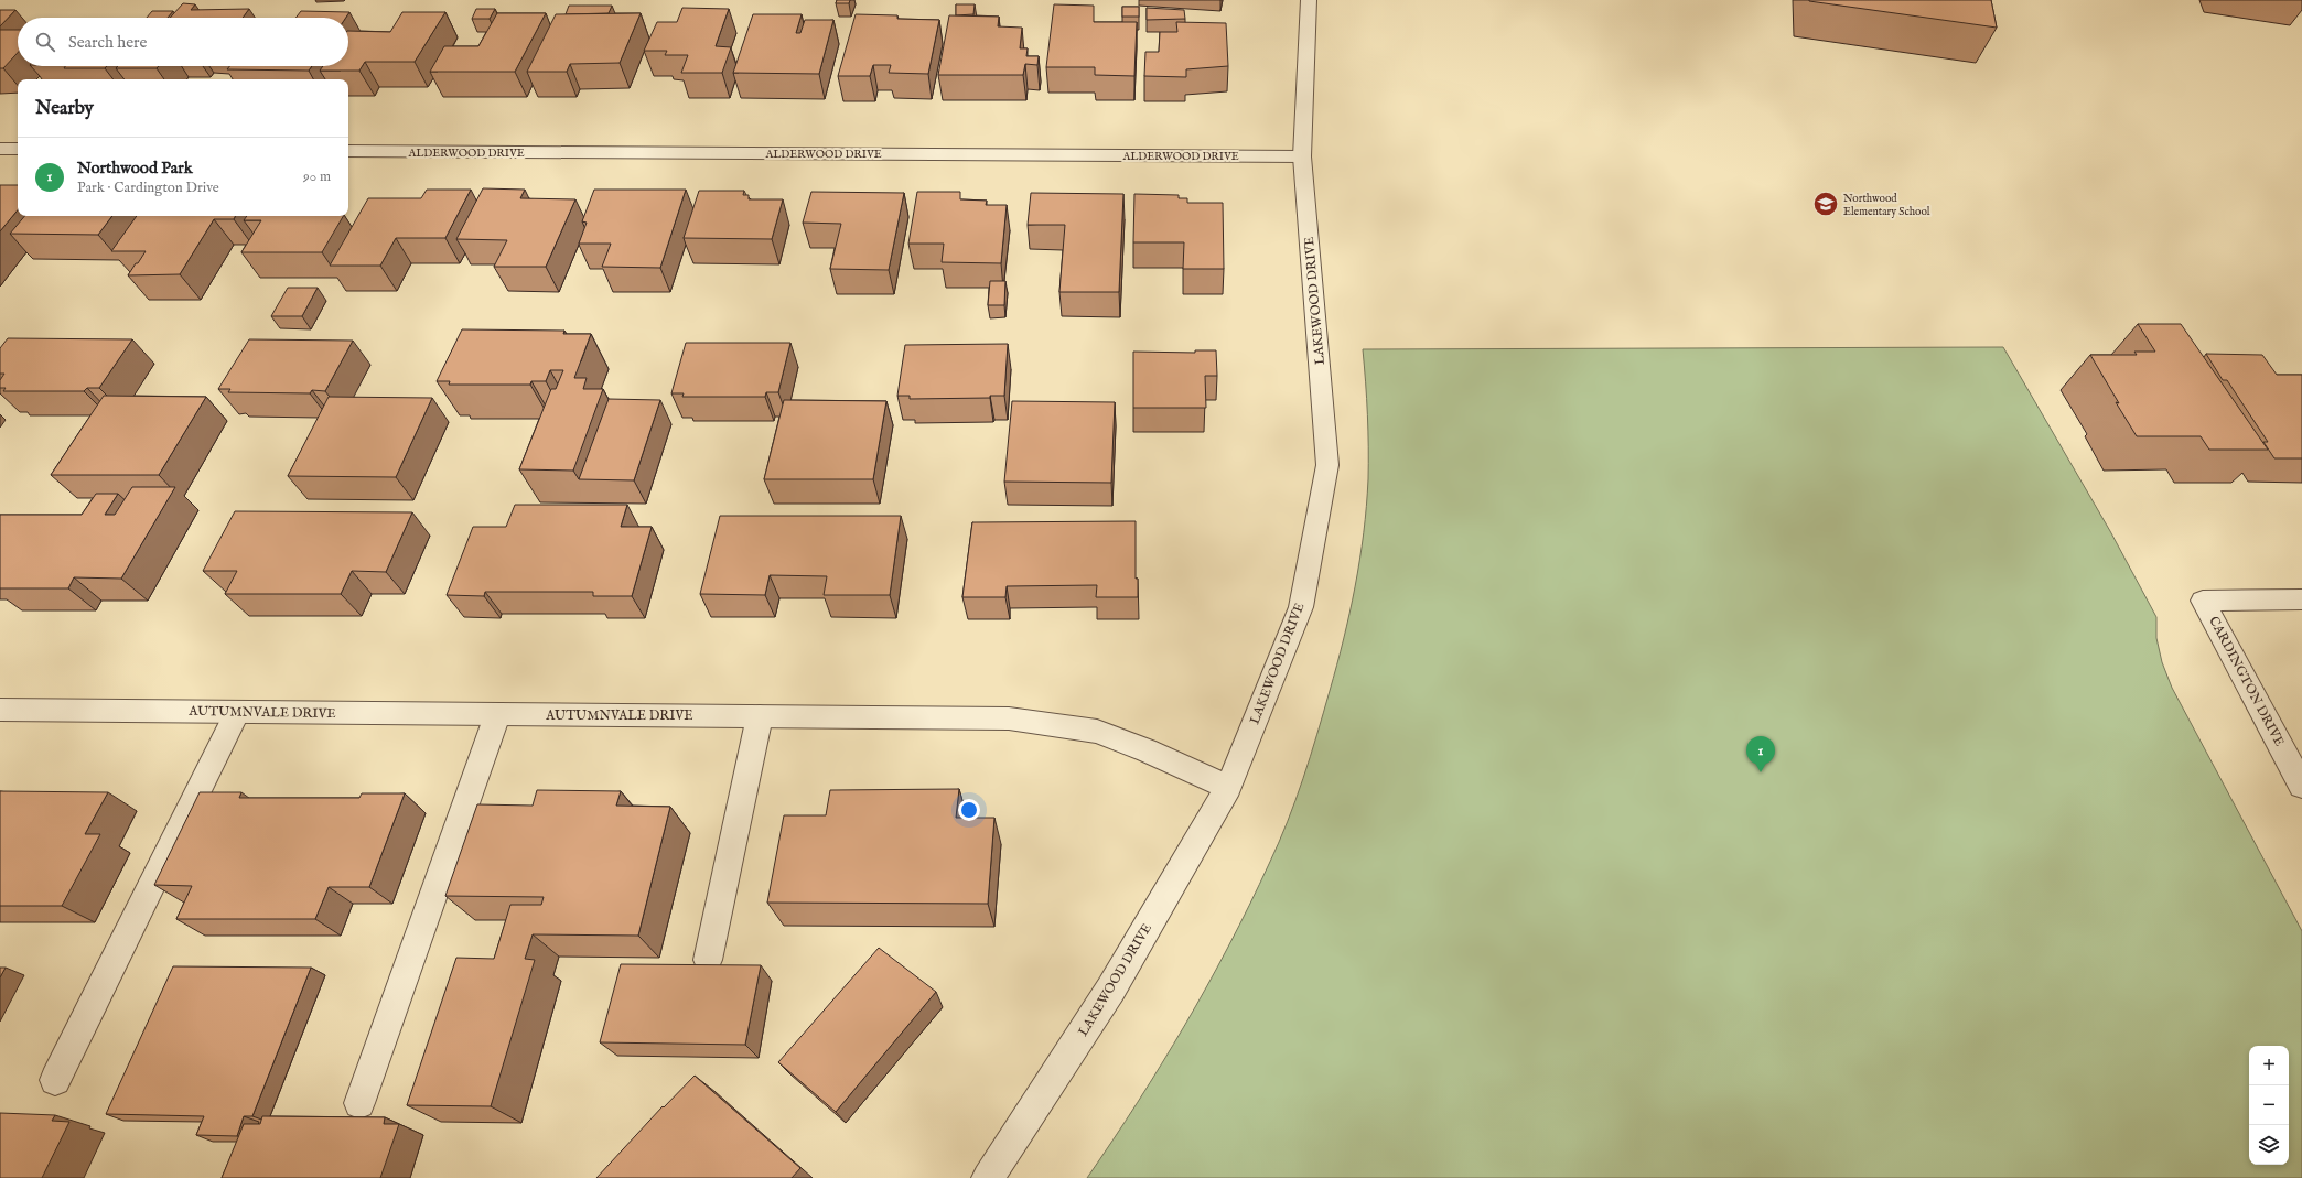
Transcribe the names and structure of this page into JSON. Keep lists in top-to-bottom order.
{
  "streets": {
    "street": [
      "ALDERWOOD DRIVE",
      "LAKEWOOD DRIVE",
      "CARDINGTON DRIVE",
      "AUTUMNVALE DRIVE"
    ]
  },
  "crossings": [
    ["ALDERWOOD DRIVE", "LAKEWOOD DRIVE"],
    ["LAKEWOOD DRIVE", "AUTUMNVALE DRIVE"]
  ],
  "places": {
    "school or university": ["Northwood Elementary School"]
  },
  "page": {
    "search": "Search here",
    "heading": "Nearby",
    "list": [
      {
        "mark": "1",
        "name": "Northwood Park",
        "note": "Park · Cardington Drive",
        "value": "90 m"
      }
    ],
    "pins": "1",
    "map_buttons": ["+", "−"]
  }
}
